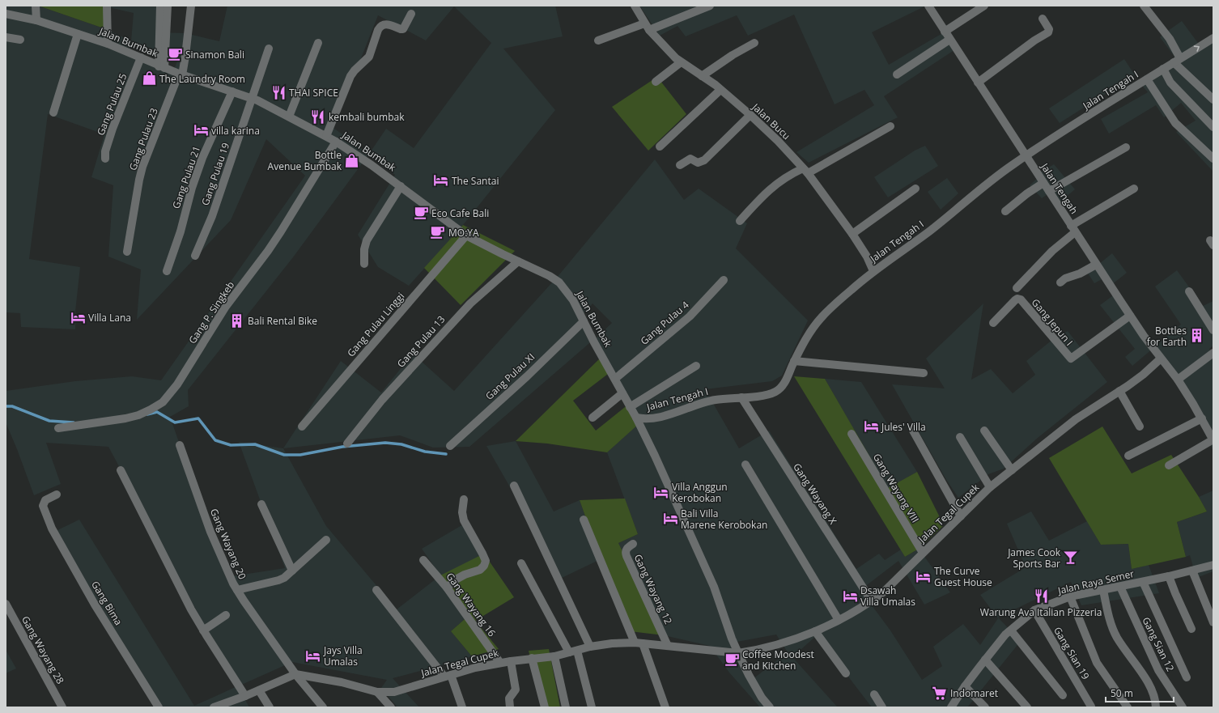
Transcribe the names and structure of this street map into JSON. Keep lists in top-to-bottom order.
{
  "streets": {
    "street": [
      "Jalan Bumbak",
      "Jalan Tengah I",
      "Gang Pulau 25",
      "Jalan Bucu",
      "Gang Pulau 23",
      "Gang Pulau 19",
      "Gang Pulau 21",
      "Jalan Tengah",
      "Gang P. Singkeb",
      "Gang Jepun I",
      "Gang Pulau 4",
      "Gang Pulau Linggi",
      "Gang Pulau 13",
      "Gang Pulau XI",
      "Gang Wayang VIII",
      "Gang Wayang X",
      "Jalan Tegal Cupek",
      "Gang Wayang 20",
      "Jalan Raya Semer",
      "Gang Wayang 12",
      "Gang Bima",
      "Gang Wayang 16",
      "Gang Sian 12",
      "Gang Wayang 28",
      "Gang Sian 19"
    ]
  },
  "crossings": [
    ["Jalan Bumbak", "Jalan Tengah I"],
    ["Jalan Bumbak", "Gang Pulau 25"],
    ["Jalan Bumbak", "Gang Pulau 23"],
    ["Jalan Bumbak", "Gang Pulau 19"],
    ["Jalan Bumbak", "Gang Pulau 21"],
    ["Jalan Bumbak", "Gang P. Singkeb"],
    ["Jalan Bumbak", "Gang Pulau 4"],
    ["Jalan Bumbak", "Gang Pulau Linggi"],
    ["Jalan Bumbak", "Gang Pulau 13"],
    ["Jalan Bumbak", "Gang Pulau XI"],
    ["Jalan Tengah I", "Jalan Bucu"],
    ["Jalan Tengah I", "Jalan Tengah"],
    ["Jalan Tengah I", "Gang Wayang X"],
    ["Jalan Tengah", "Gang Jepun I"],
    ["Jalan Tengah", "Jalan Tegal Cupek"],
    ["Gang Wayang VIII", "Jalan Tegal Cupek"],
    ["Gang Wayang X", "Jalan Tegal Cupek"],
    ["Jalan Tegal Cupek", "Gang Wayang 20"],
    ["Jalan Tegal Cupek", "Gang Wayang 12"],
    ["Jalan Tegal Cupek", "Gang Wayang 16"],
    ["Jalan Raya Semer", "Gang Sian 12"],
    ["Jalan Raya Semer", "Gang Sian 19"]
  ],
  "places": {
    "cafe": [
      "Sinamon Bali",
      "Eco Cafe Bali",
      "MO:YA",
      "Coffee Moodest and Kitchen"
    ],
    "shop": ["The Laundry Room", "Bottle Avenue Bumbak"],
    "restaurant": ["THAI SPICE", "kembali bumbak", "Warung Ava Italian Pizzeria"],
    "hotel": [
      "villa karina",
      "The Santai",
      "Villa Lana",
      "Jules' Villa",
      "Villa Anggun Kerobokan",
      "Bali Villa Marene Kerobokan",
      "The Curve Guest House",
      "Dsawah Villa Umalas",
      "Jays Villa Umalas"
    ],
    "building": ["Bali Rental Bike", "Bottles for Earth"],
    "bar": ["James Cook Sports Bar"],
    "supermarket": ["Indomaret"]
  },
  "scale_bar": "50 m"
}
